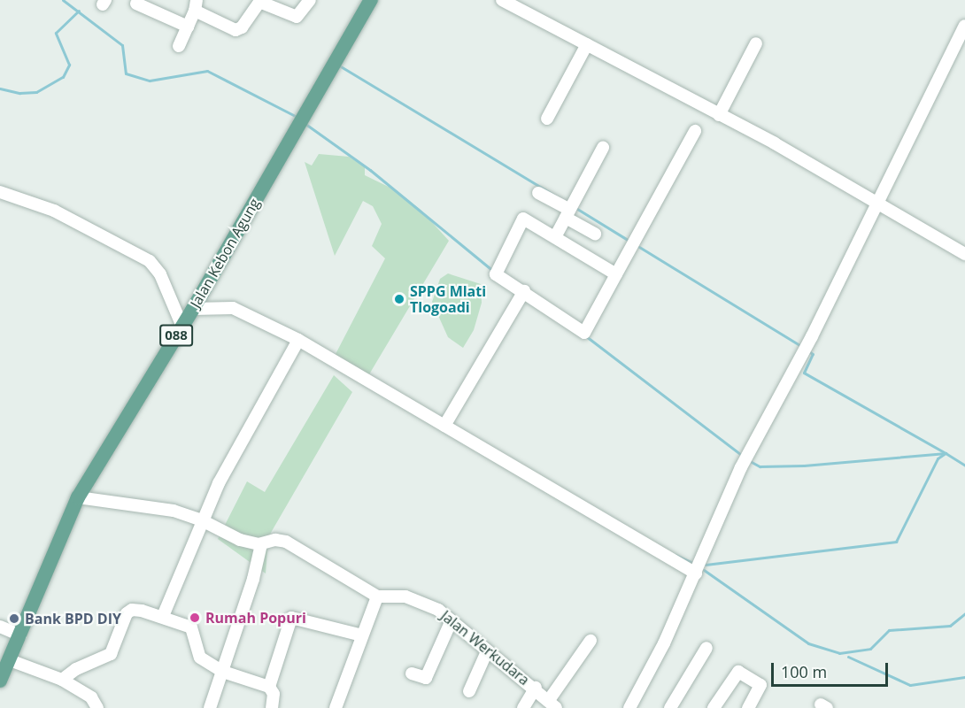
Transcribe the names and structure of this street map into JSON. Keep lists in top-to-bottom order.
{
  "streets": {
    "main road": ["Jalan Kebon Agung", "088"],
    "street": ["Jalan Werkudara"]
  },
  "places": ["SPPG Mlati Tlogoadi", "Rumah Popuri", "Bank BPD DIY"],
  "scale_bar": "100 m"
}
